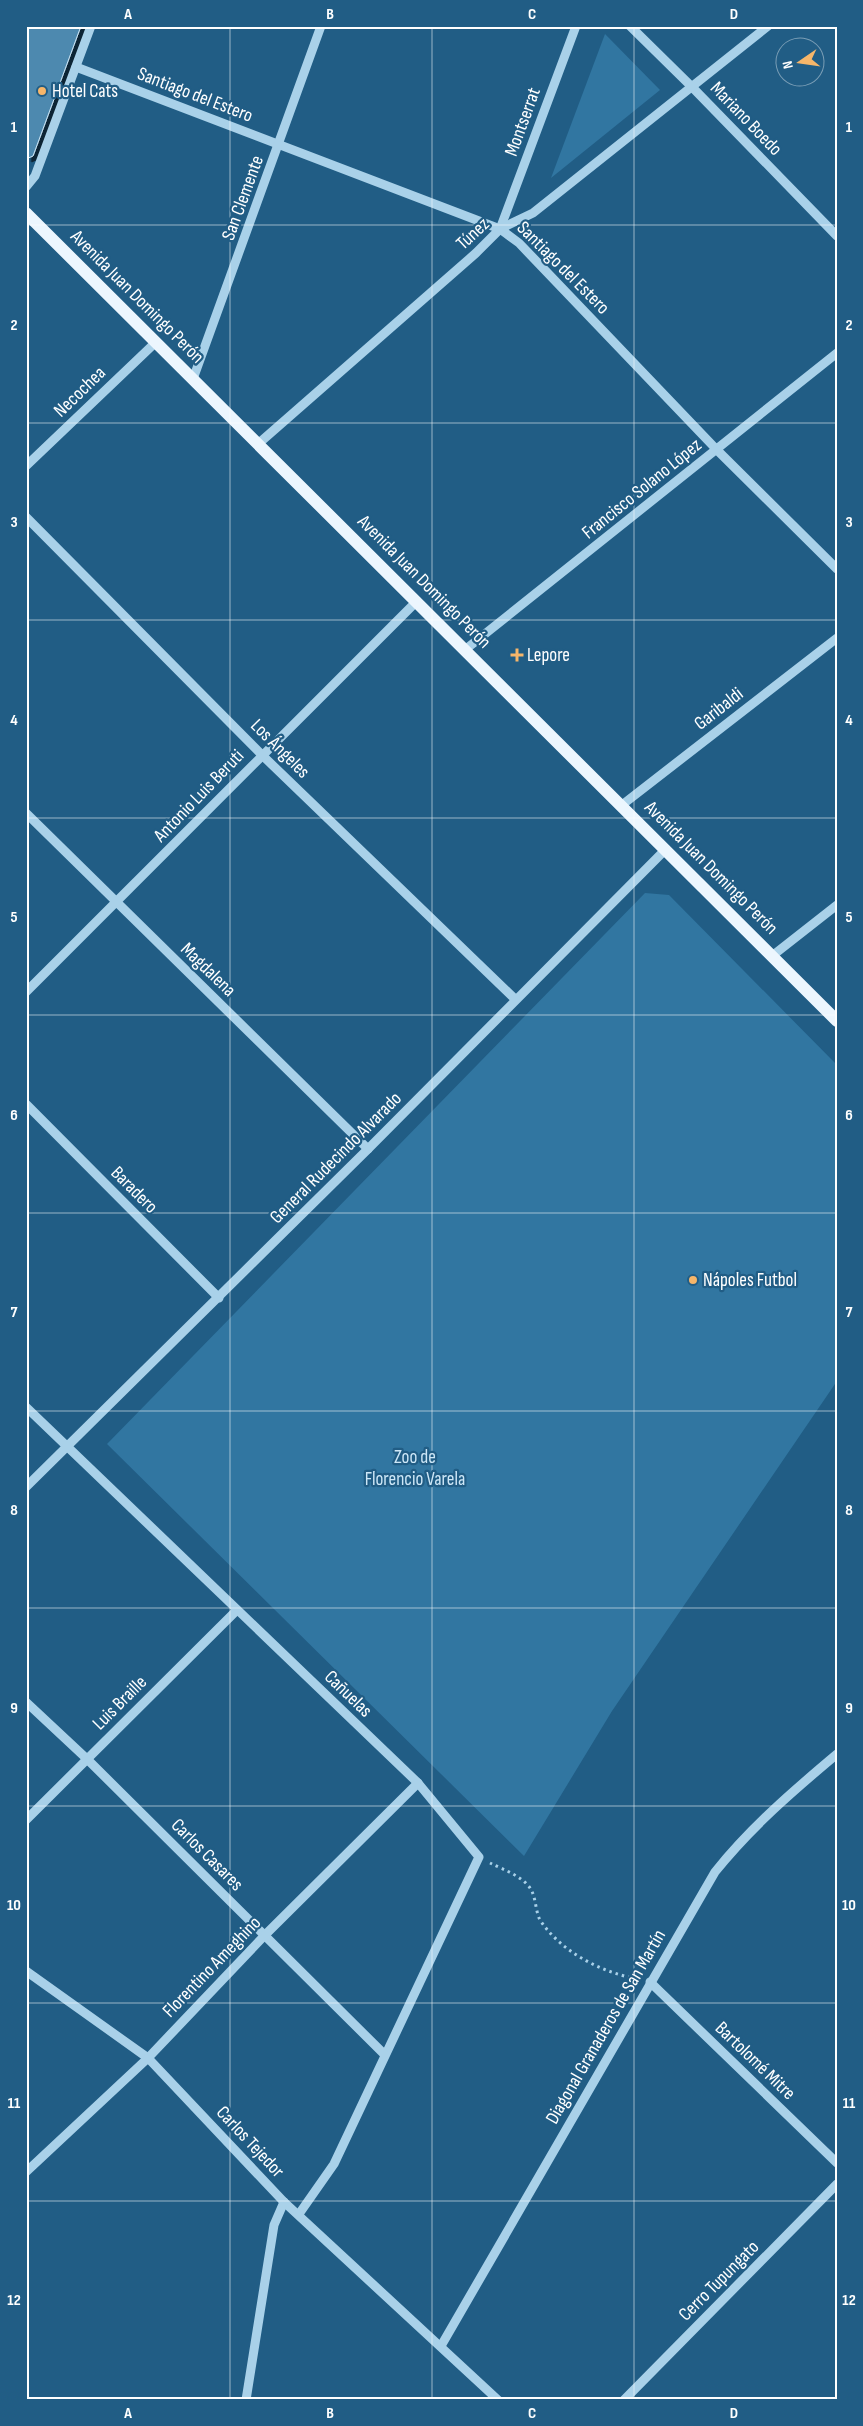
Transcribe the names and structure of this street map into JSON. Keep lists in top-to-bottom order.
{
  "streets": {
    "main road": ["Avenida Juan Domingo Perón"],
    "street": [
      "Santiago del Estero",
      "Mariano Boedo",
      "Montserrat",
      "San Clemente",
      "Túnez",
      "Necochea",
      "Francisco Solano López",
      "Garibaldi",
      "Los Ángeles",
      "Antonio Luis Beruti",
      "Magdalena",
      "General Rudecindo Alvarado",
      "Baradero",
      "Cañuelas",
      "Luis Braille",
      "Carlos Casares",
      "Florentino Ameghino",
      "Diagonal Granaderos de San Martín",
      "Bartolomé Mitre",
      "Carlos Tejedor",
      "Cerro Tupungato"
    ]
  },
  "crossings": [
    ["Santiago del Estero", "Montserrat"],
    ["Santiago del Estero", "San Clemente"],
    ["Santiago del Estero", "Túnez"],
    ["Santiago del Estero", "Francisco Solano López"],
    ["Mariano Boedo", "Túnez"],
    ["Montserrat", "Túnez"],
    ["San Clemente", "Avenida Juan Domingo Perón"],
    ["Túnez", "Avenida Juan Domingo Perón"],
    ["Avenida Juan Domingo Perón", "Necochea"],
    ["Avenida Juan Domingo Perón", "Francisco Solano López"],
    ["Avenida Juan Domingo Perón", "Garibaldi"],
    ["Avenida Juan Domingo Perón", "Antonio Luis Beruti"],
    ["Avenida Juan Domingo Perón", "General Rudecindo Alvarado"],
    ["Los Ángeles", "Antonio Luis Beruti"],
    ["Los Ángeles", "General Rudecindo Alvarado"],
    ["Antonio Luis Beruti", "Magdalena"],
    ["Magdalena", "General Rudecindo Alvarado"],
    ["General Rudecindo Alvarado", "Baradero"],
    ["General Rudecindo Alvarado", "Cañuelas"],
    ["Cañuelas", "Luis Braille"],
    ["Cañuelas", "Florentino Ameghino"],
    ["Luis Braille", "Carlos Casares"],
    ["Carlos Casares", "Florentino Ameghino"],
    ["Florentino Ameghino", "Carlos Tejedor"],
    ["Diagonal Granaderos de San Martín", "Bartolomé Mitre"],
    ["Diagonal Granaderos de San Martín", "Carlos Tejedor"]
  ],
  "parks": ["Zoo de Florencio Varela"],
  "places": {
    "other": ["Hotel Cats", "Nápoles Futbol"],
    "health": ["Lepore"]
  },
  "north": "left",
  "grid": {
    "columns": [
      "A",
      "B",
      "C",
      "D"
    ],
    "rows": [
      "1",
      "2",
      "3",
      "4",
      "5",
      "6",
      "7",
      "8",
      "9",
      "10",
      "11",
      "12"
    ]
  }
}
